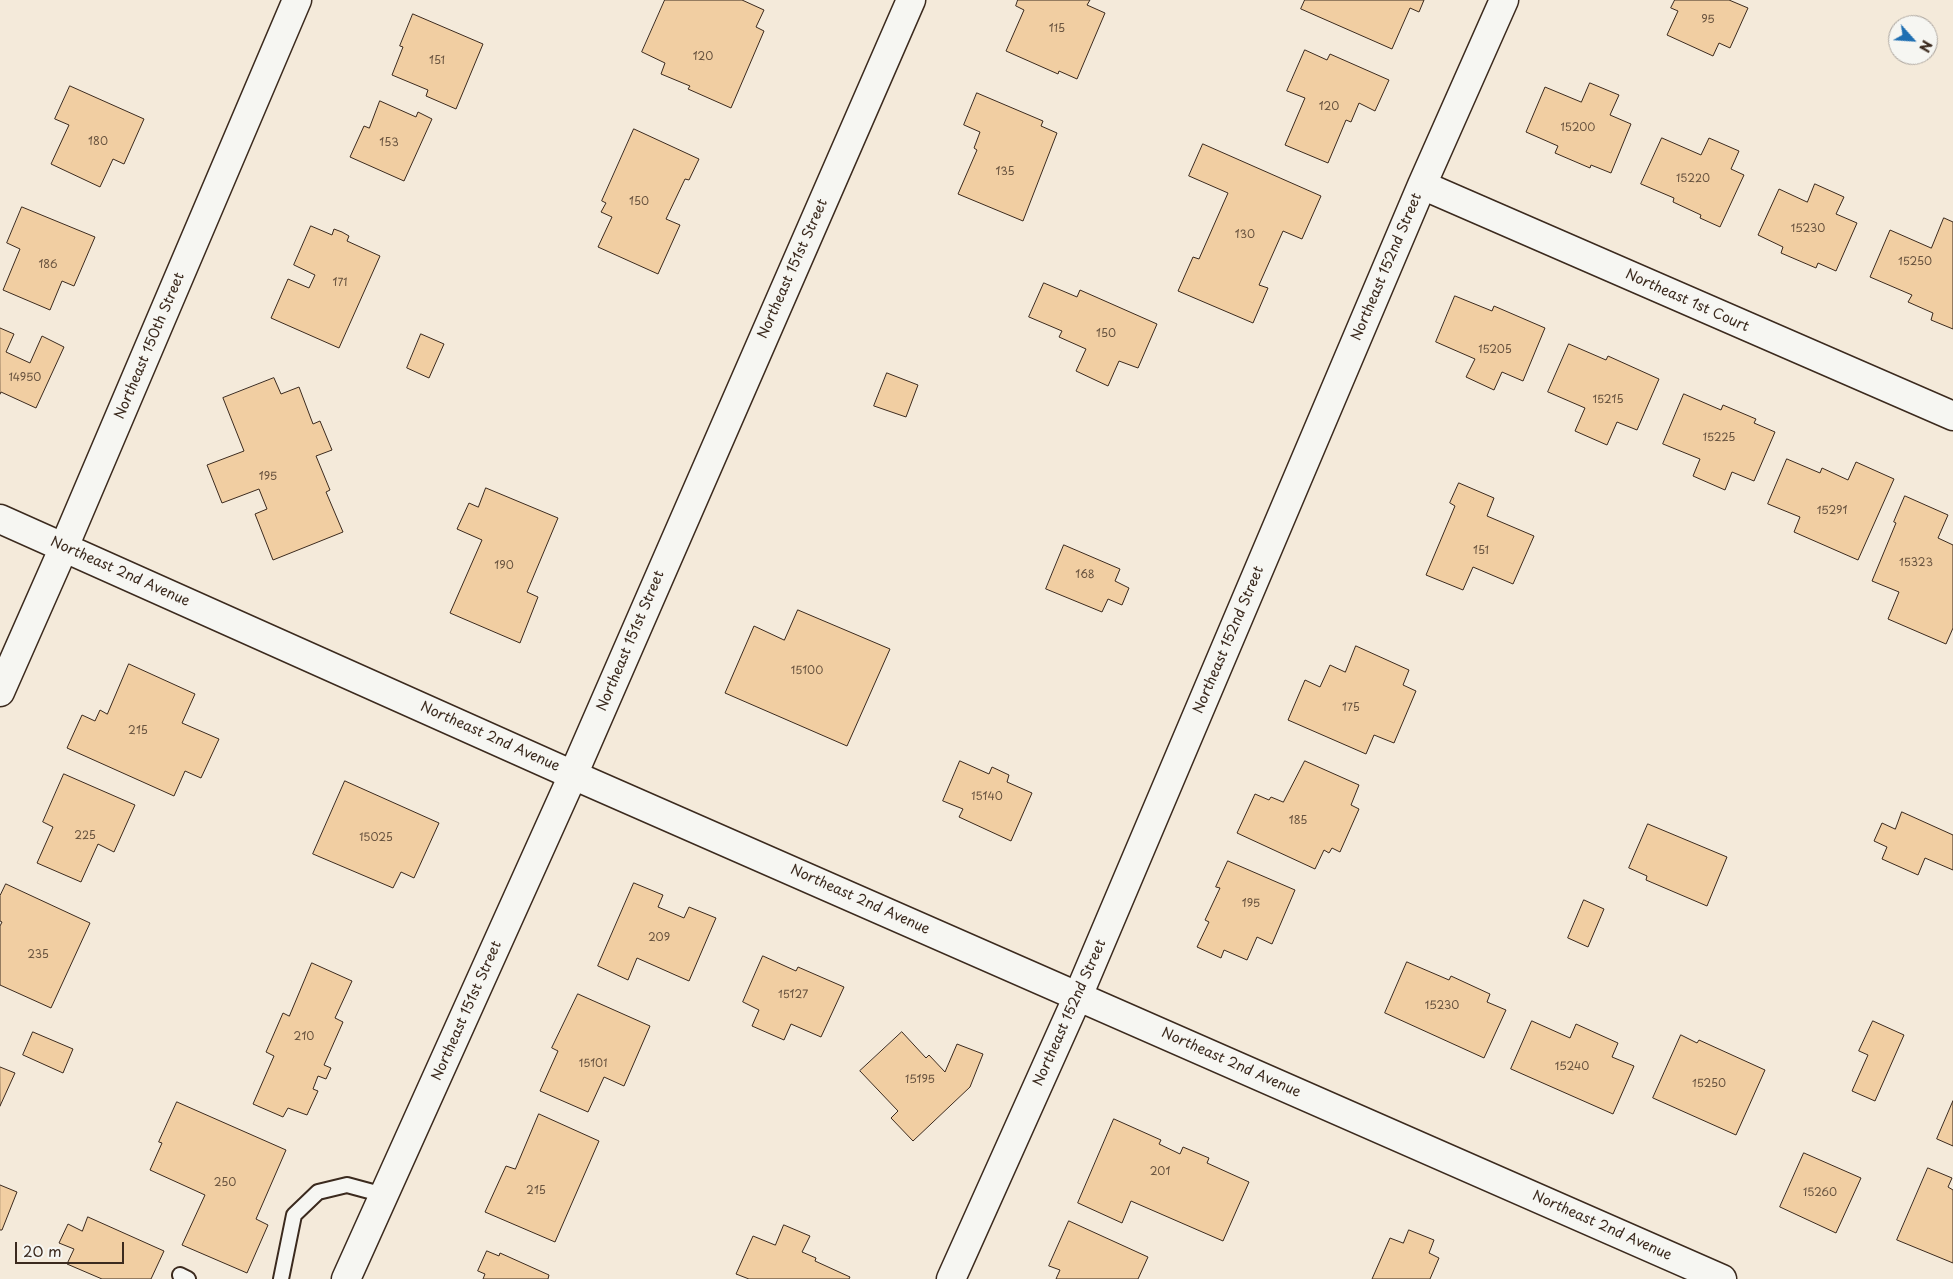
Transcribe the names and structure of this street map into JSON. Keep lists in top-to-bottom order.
{
  "streets": {
    "street": [
      "Northeast 152nd Street",
      "Northeast 151st Street",
      "Northeast 1st Court",
      "Northeast 150th Street",
      "Northeast 2nd Avenue"
    ]
  },
  "crossings": [
    ["Northeast 152nd Street", "Northeast 1st Court"],
    ["Northeast 152nd Street", "Northeast 2nd Avenue"],
    ["Northeast 151st Street", "Northeast 2nd Avenue"],
    ["Northeast 150th Street", "Northeast 2nd Avenue"]
  ],
  "house_numbers": [
    "95",
    "115",
    "120",
    "151",
    "120",
    "15200",
    "180",
    "153",
    "135",
    "15220",
    "150",
    "15230",
    "130",
    "15250",
    "186",
    "171",
    "150",
    "15205",
    "14950",
    "15215",
    "15225",
    "195",
    "15291",
    "151",
    "15323",
    "190",
    "168",
    "15100",
    "175",
    "215",
    "15140",
    "185",
    "225",
    "15025",
    "195",
    "209",
    "235",
    "15127",
    "15230",
    "210",
    "15101",
    "15240",
    "15195",
    "15250",
    "201",
    "250",
    "215",
    "15260"
  ],
  "scale_bar": "20 m",
  "north": "bottom right"
}
